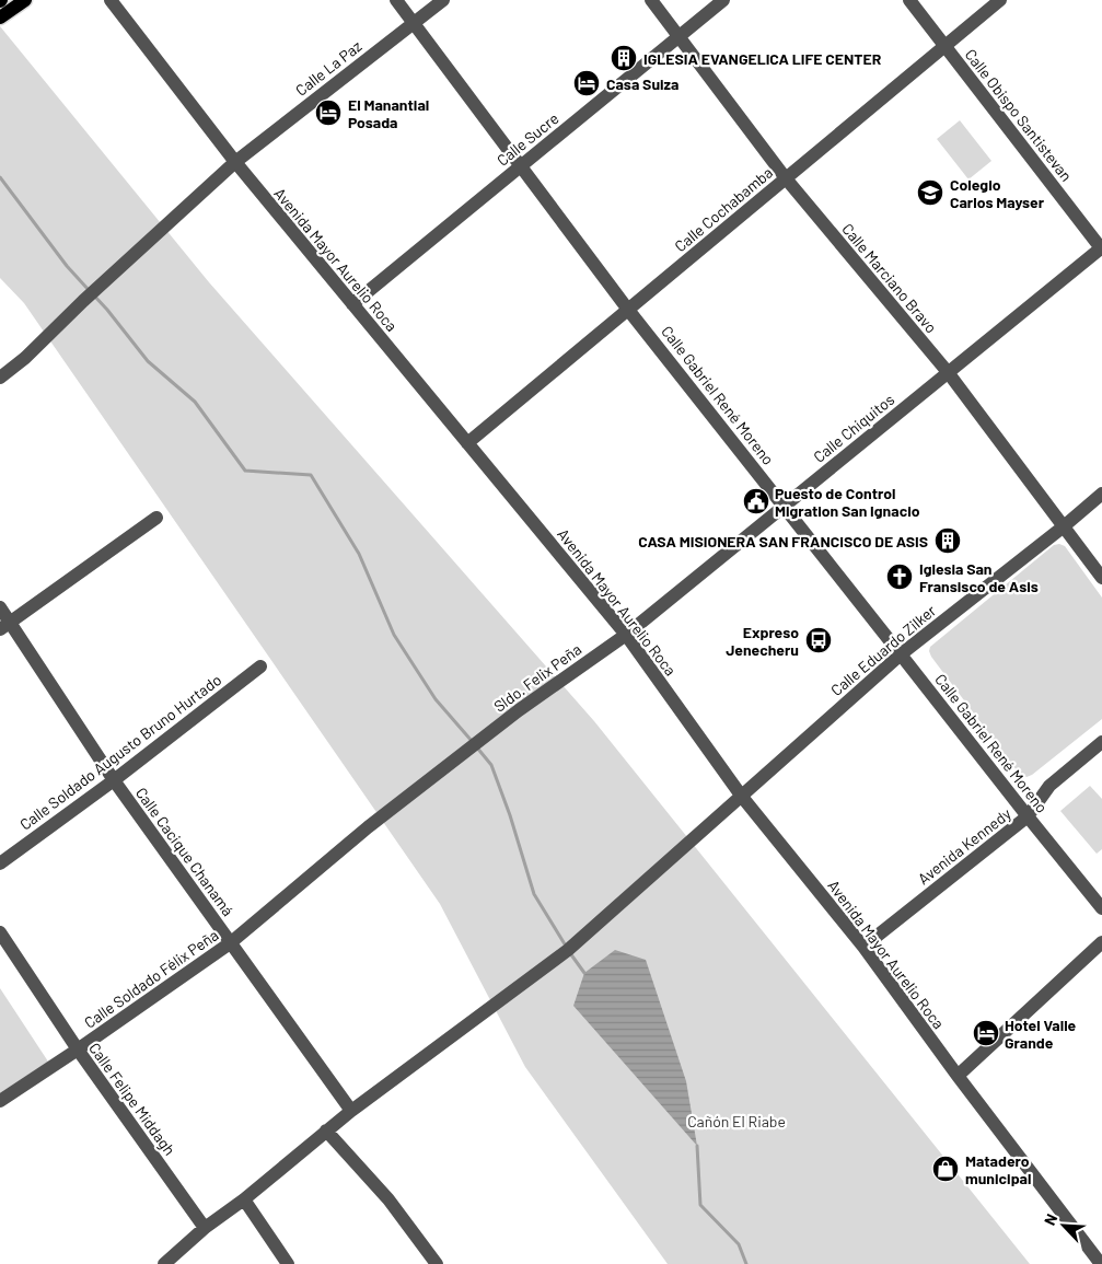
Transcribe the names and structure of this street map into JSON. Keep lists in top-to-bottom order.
{
  "streets": {
    "street": [
      "Calle La Paz",
      "Calle Obispo Santistevan",
      "Calle Sucre",
      "Calle Cochabamba",
      "Avenida Mayor Aurelio Roca",
      "Calle Marciano Bravo",
      "Calle Gabriel René Moreno",
      "Calle Chiquitos",
      "Calle Eduardo Zilker",
      "Sldo. Felix Peña",
      "Calle Soldado Augusto Bruno Hurtado",
      "Avenida Kennedy",
      "Calle Cacique Chanamá",
      "Calle Soldado Félix Peña",
      "Calle Felipe Middagh"
    ]
  },
  "crossings": [
    ["Calle La Paz", "Avenida Mayor Aurelio Roca"],
    ["Calle La Paz", "Calle Gabriel René Moreno"],
    ["Calle Obispo Santistevan", "Calle Cochabamba"],
    ["Calle Obispo Santistevan", "Calle Chiquitos"],
    ["Calle Sucre", "Avenida Mayor Aurelio Roca"],
    ["Calle Sucre", "Calle Marciano Bravo"],
    ["Calle Sucre", "Calle Gabriel René Moreno"],
    ["Calle Cochabamba", "Avenida Mayor Aurelio Roca"],
    ["Calle Cochabamba", "Calle Marciano Bravo"],
    ["Calle Cochabamba", "Calle Gabriel René Moreno"],
    ["Avenida Mayor Aurelio Roca", "Calle Chiquitos"],
    ["Avenida Mayor Aurelio Roca", "Calle Eduardo Zilker"],
    ["Avenida Mayor Aurelio Roca", "Sldo. Felix Peña"],
    ["Avenida Mayor Aurelio Roca", "Avenida Kennedy"],
    ["Calle Marciano Bravo", "Calle Chiquitos"],
    ["Calle Marciano Bravo", "Calle Eduardo Zilker"],
    ["Calle Gabriel René Moreno", "Calle Chiquitos"],
    ["Calle Gabriel René Moreno", "Calle Eduardo Zilker"],
    ["Calle Gabriel René Moreno", "Avenida Kennedy"],
    ["Calle Chiquitos", "Sldo. Felix Peña"],
    ["Calle Eduardo Zilker", "Calle Cacique Chanamá"],
    ["Calle Eduardo Zilker", "Calle Felipe Middagh"],
    ["Sldo. Felix Peña", "Calle Soldado Félix Peña"],
    ["Calle Soldado Augusto Bruno Hurtado", "Calle Cacique Chanamá"],
    ["Calle Cacique Chanamá", "Calle Soldado Félix Peña"],
    ["Calle Soldado Félix Peña", "Calle Felipe Middagh"]
  ],
  "parks": ["Cañón El Riabe"],
  "places": {
    "building": ["IGLESIA EVANGELICA LIFE CENTER", "CASA MISIONERA SAN FRANCISCO DE ASIS"],
    "hotel": ["Casa Suiza", "El Manantial Posada", "Hotel Valle Grande"],
    "school or university": ["Colegio Carlos Mayser"],
    "public building": ["Puesto de Control Migration San Ignacio"],
    "church": ["Iglesia San Fransisco de Asis"],
    "bus stop": ["Expreso Jenecheru"],
    "shop": ["Matadero municipal"]
  },
  "north": "top left"
}
